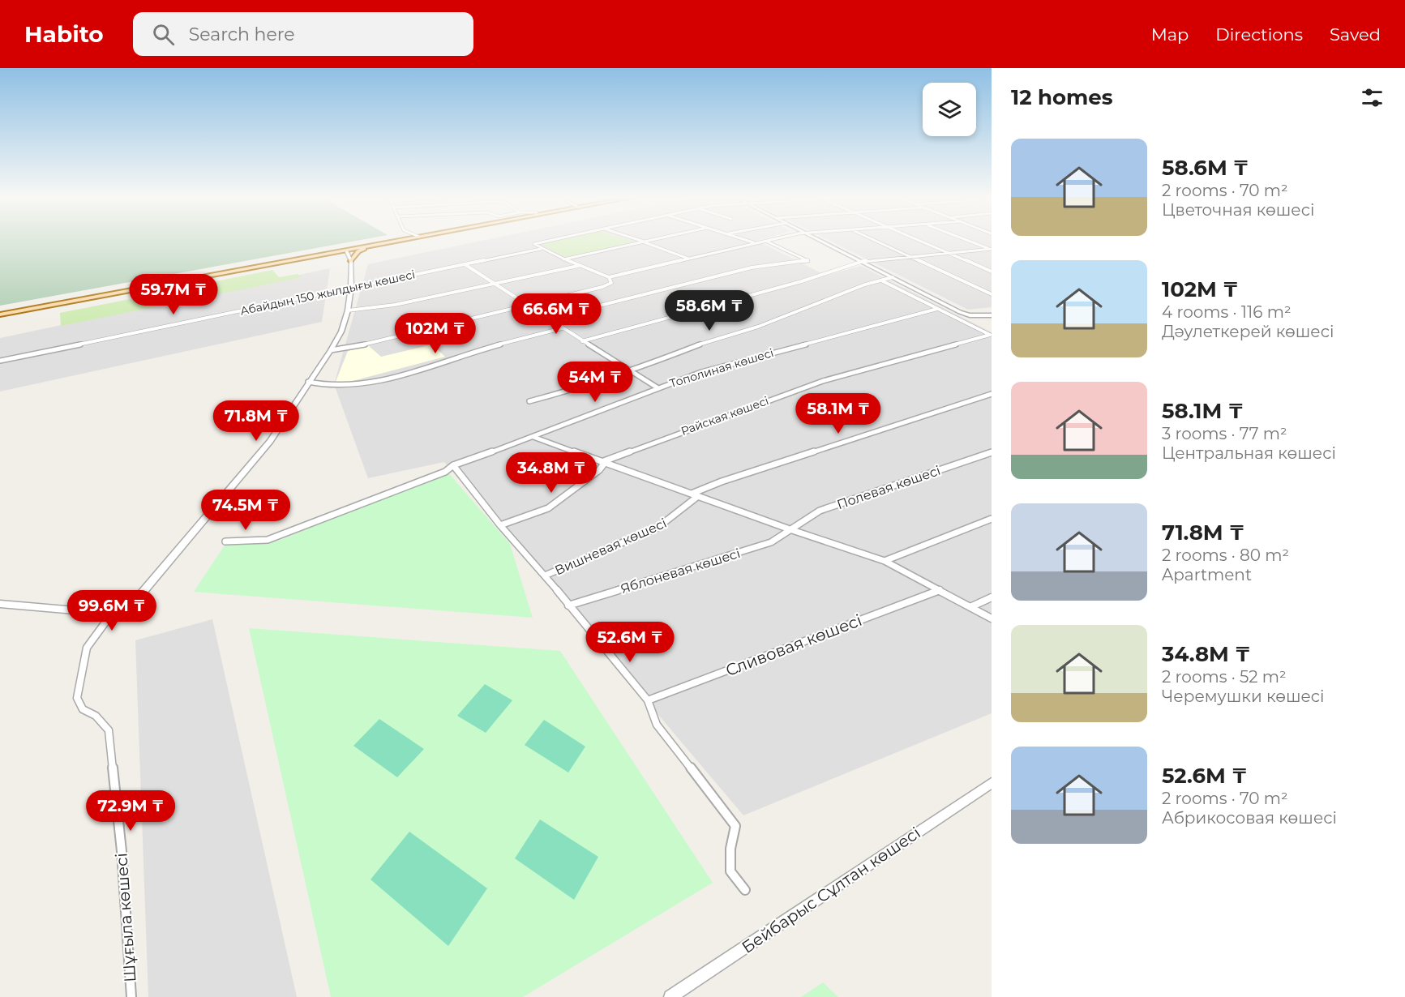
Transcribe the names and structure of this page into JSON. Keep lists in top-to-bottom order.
{
  "streets": {
    "street": [
      "Абайдың 150 жылдығы көшесі",
      "Тополиная көшесі",
      "Райская көшесі",
      "Полевая көшесі",
      "Вишневая көшесі",
      "Яблоневая көшесі",
      "Сливовая көшесі",
      "Бейбарыс Сұлтан көшесі",
      "Шұғыла көшесі"
    ]
  },
  "crossings": [
    ["Полевая көшесі", "Яблоневая көшесі"]
  ],
  "page": {
    "header": "Habito",
    "search": "Search here",
    "nav": ["Map", "Directions", "Saved"],
    "heading": "12 homes",
    "list": [
      {
        "name": "58.6M ₸",
        "note": "2 rooms · 70 m² · Цветочная көшесі"
      },
      {
        "name": "102M ₸",
        "note": "4 rooms · 116 m² · Дәулеткерей көшесі"
      },
      {
        "name": "58.1M ₸",
        "note": "3 rooms · 77 m² · Центральная көшесі"
      },
      {
        "name": "71.8M ₸",
        "note": "2 rooms · 80 m² · Apartment"
      },
      {
        "name": "34.8M ₸",
        "note": "2 rooms · 52 m² · Черемушки көшесі"
      },
      {
        "name": "52.6M ₸",
        "note": "2 rooms · 70 m² · Абрикосовая көшесі"
      }
    ],
    "price": [
      "59.7M ₸",
      "58.6M ₸",
      "66.6M ₸",
      "102M ₸",
      "54M ₸",
      "58.1M ₸",
      "71.8M ₸",
      "34.8M ₸",
      "74.5M ₸",
      "99.6M ₸",
      "52.6M ₸",
      "72.9M ₸"
    ]
  }
}
